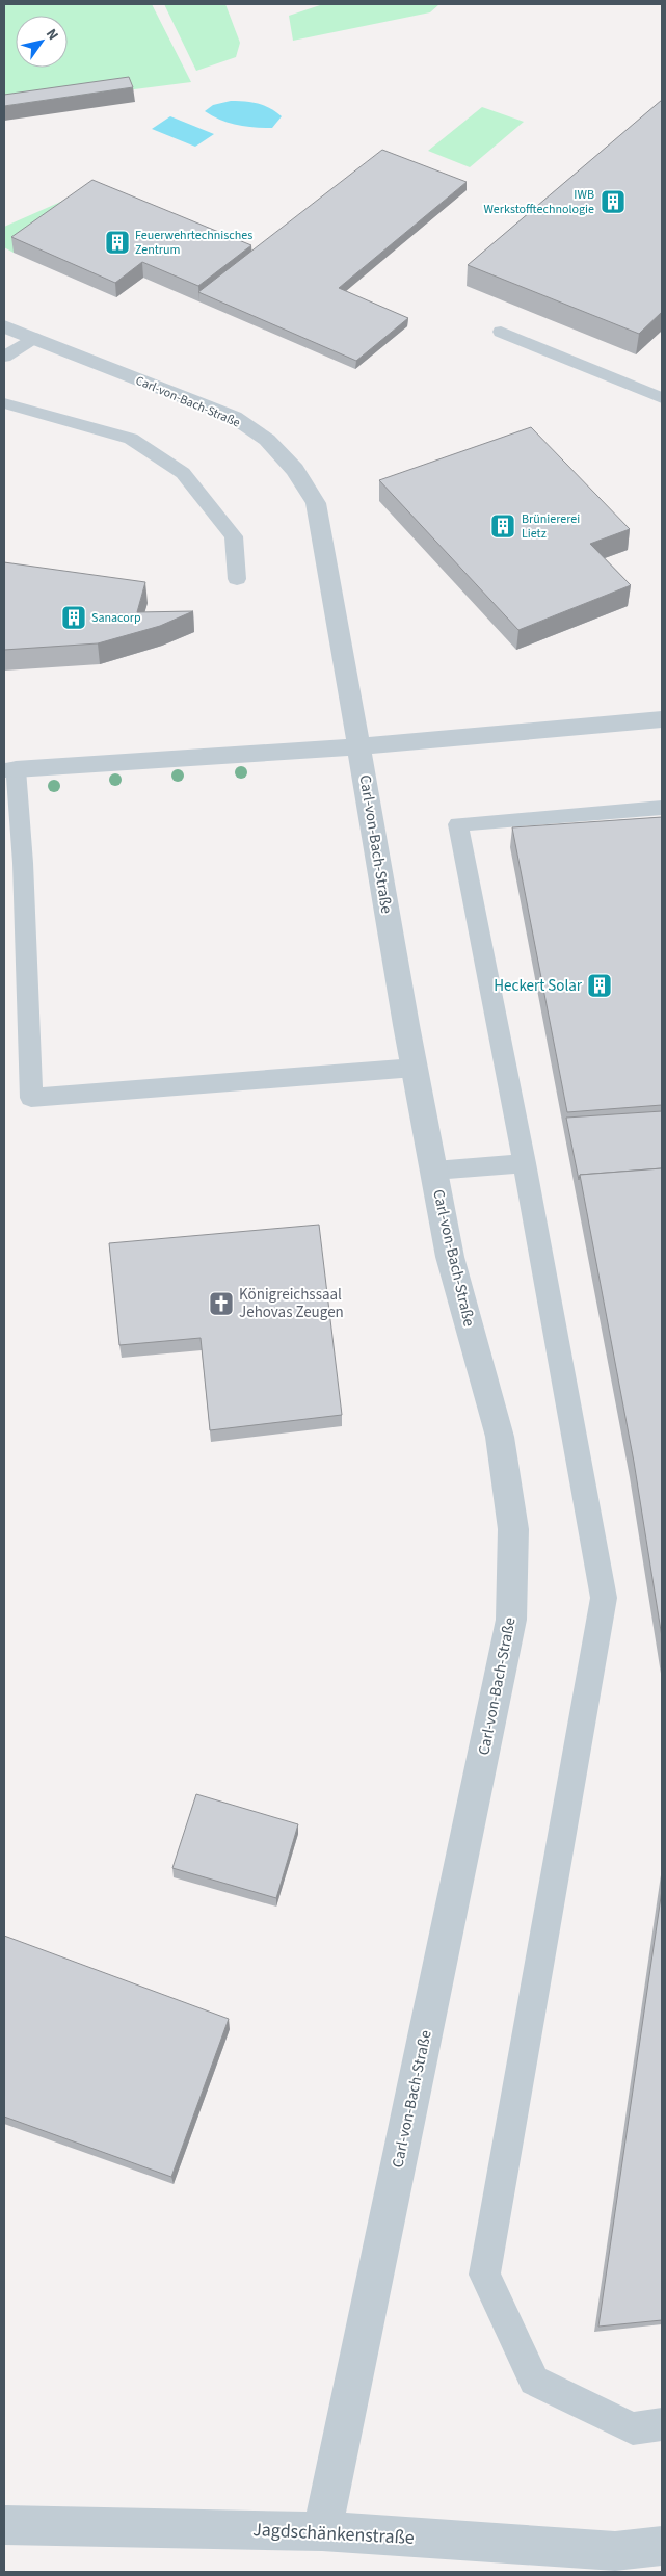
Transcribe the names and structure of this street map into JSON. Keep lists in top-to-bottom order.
{
  "streets": {
    "street": ["Carl-von-Bach-Straße", "Jagdschänkenstraße"]
  },
  "crossings": [
    ["Carl-von-Bach-Straße", "Jagdschänkenstraße"]
  ],
  "places": {
    "building": [
      "IWB Werkstofftechnologie",
      "Feuerwehrtechnisches Zentrum",
      "Brüniererei Lietz",
      "Sanacorp",
      "Heckert Solar"
    ],
    "church": ["Königreichssaal Jehovas Zeugen"]
  },
  "north": "top right"
}
